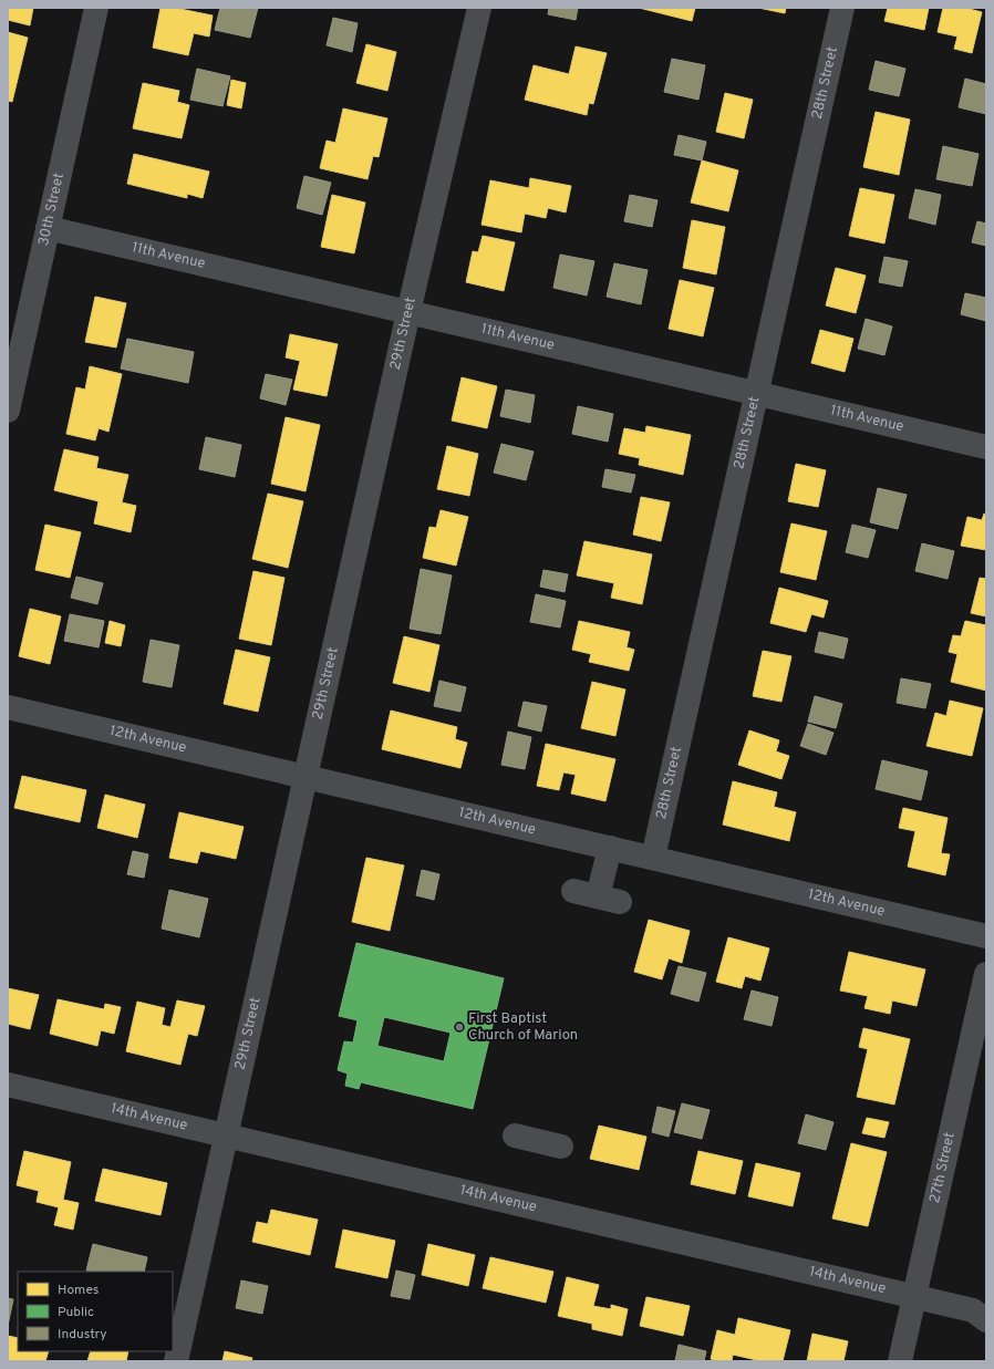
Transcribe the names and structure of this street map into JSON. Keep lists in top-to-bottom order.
{
  "streets": {
    "street": [
      "28th Street",
      "30th Street",
      "11th Avenue",
      "29th Street",
      "12th Avenue",
      "14th Avenue",
      "27th Street"
    ]
  },
  "crossings": [
    ["28th Street", "11th Avenue"],
    ["28th Street", "12th Avenue"],
    ["30th Street", "11th Avenue"],
    ["11th Avenue", "29th Street"],
    ["29th Street", "12th Avenue"],
    ["29th Street", "14th Avenue"],
    ["14th Avenue", "27th Street"]
  ],
  "places": ["First Baptist Church of Marion"],
  "legend": ["Homes", "Public", "Industry"]
}
